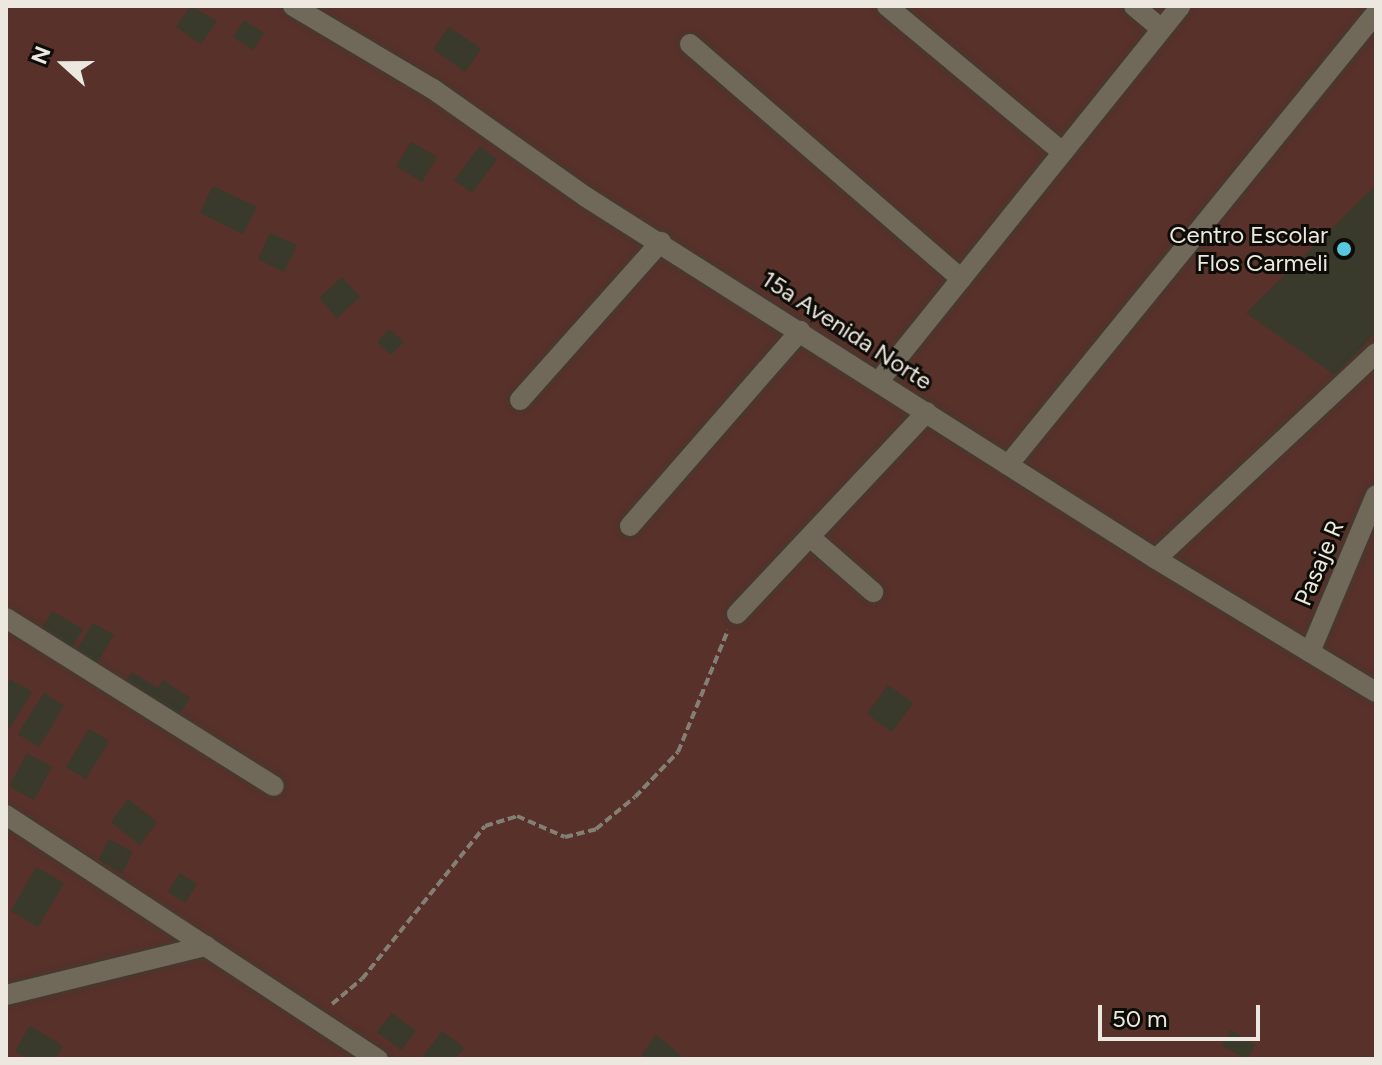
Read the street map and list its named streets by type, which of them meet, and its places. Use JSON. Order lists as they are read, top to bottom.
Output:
{
  "streets": {
    "street": ["15a Avenida Norte", "Pasaje R"]
  },
  "crossings": [
    ["15a Avenida Norte", "Pasaje R"]
  ],
  "places": ["Centro Escolar Flos Carmeli"],
  "scale_bar": "50 m",
  "north": "left"
}
